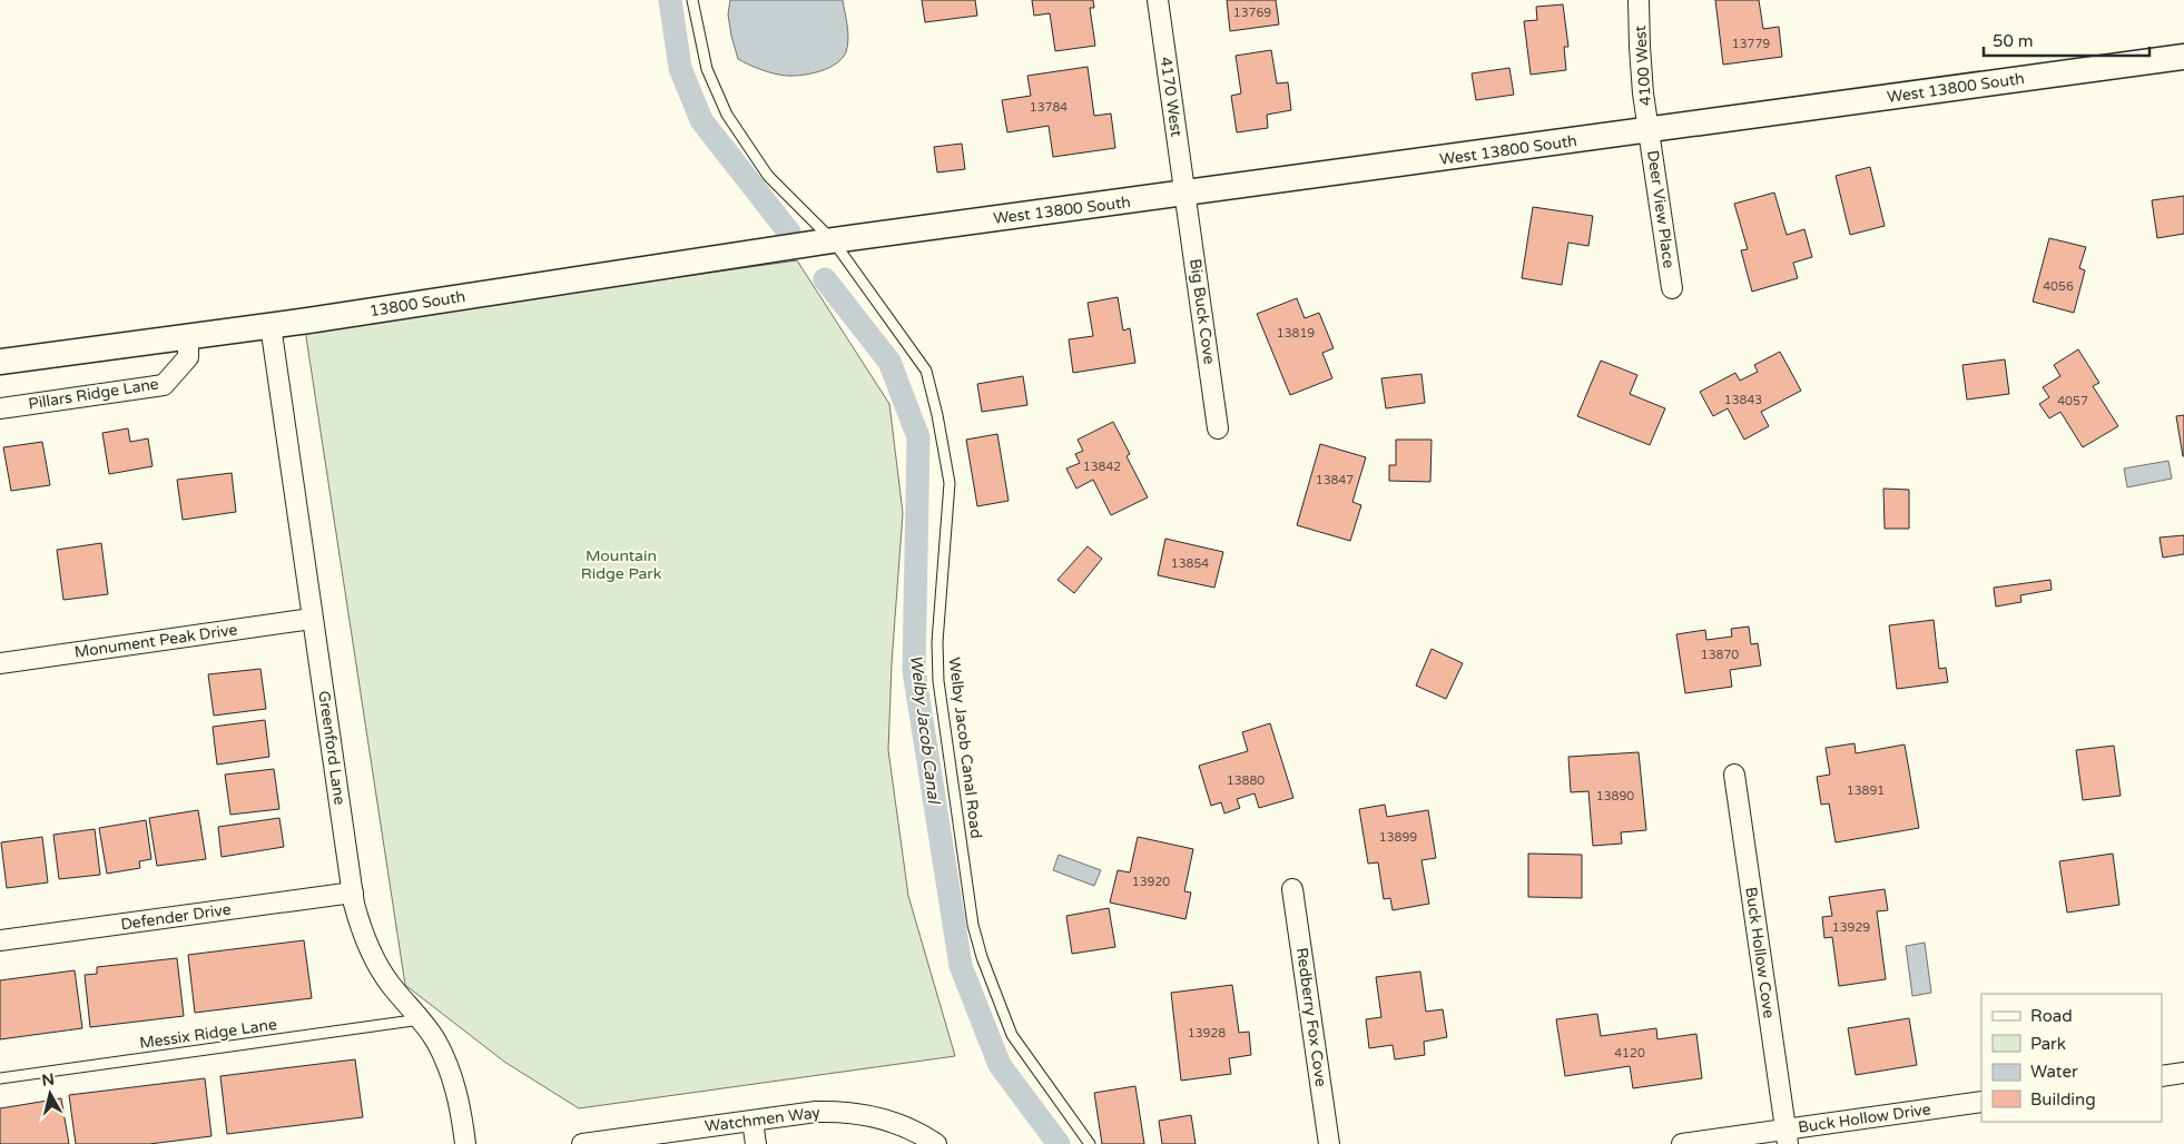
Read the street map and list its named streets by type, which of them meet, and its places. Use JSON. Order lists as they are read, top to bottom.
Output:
{
  "streets": {
    "street": [
      "4100 West",
      "West 13800 South",
      "4170 West",
      "Deer View Place",
      "13800 South",
      "Big Buck Cove",
      "Pillars Ridge Lane",
      "Monument Peak Drive",
      "Greenford Lane",
      "Defender Drive",
      "Buck Hollow Cove",
      "Redberry Fox Cove",
      "Buck Hollow Drive",
      "Watchmen Way"
    ],
    "lane": ["Welby Jacob Canal Road", "Messix Ridge Lane"]
  },
  "crossings": [
    ["4100 West", "West 13800 South"],
    ["4100 West", "Deer View Place"],
    ["West 13800 South", "4170 West"],
    ["West 13800 South", "Deer View Place"],
    ["West 13800 South", "13800 South"],
    ["West 13800 South", "Big Buck Cove"],
    ["West 13800 South", "Welby Jacob Canal Road"],
    ["4170 West", "Big Buck Cove"],
    ["13800 South", "Pillars Ridge Lane"],
    ["13800 South", "Greenford Lane"],
    ["13800 South", "Welby Jacob Canal Road"],
    ["Monument Peak Drive", "Greenford Lane"],
    ["Greenford Lane", "Defender Drive"],
    ["Greenford Lane", "Messix Ridge Lane"],
    ["Buck Hollow Cove", "Buck Hollow Drive"]
  ],
  "water": ["Welby Jacob Canal"],
  "parks": ["Mountain Ridge Park"],
  "house_numbers": [
    "13769",
    "13779",
    "13784",
    "4056",
    "13819",
    "13843",
    "4057",
    "13842",
    "13847",
    "13854",
    "13870",
    "13880",
    "13891",
    "13890",
    "13899",
    "13920",
    "13929",
    "13928",
    "4120"
  ],
  "legend": [
    "Road",
    "Park",
    "Water",
    "Building"
  ],
  "scale_bar": "50 m",
  "north": "top"
}
